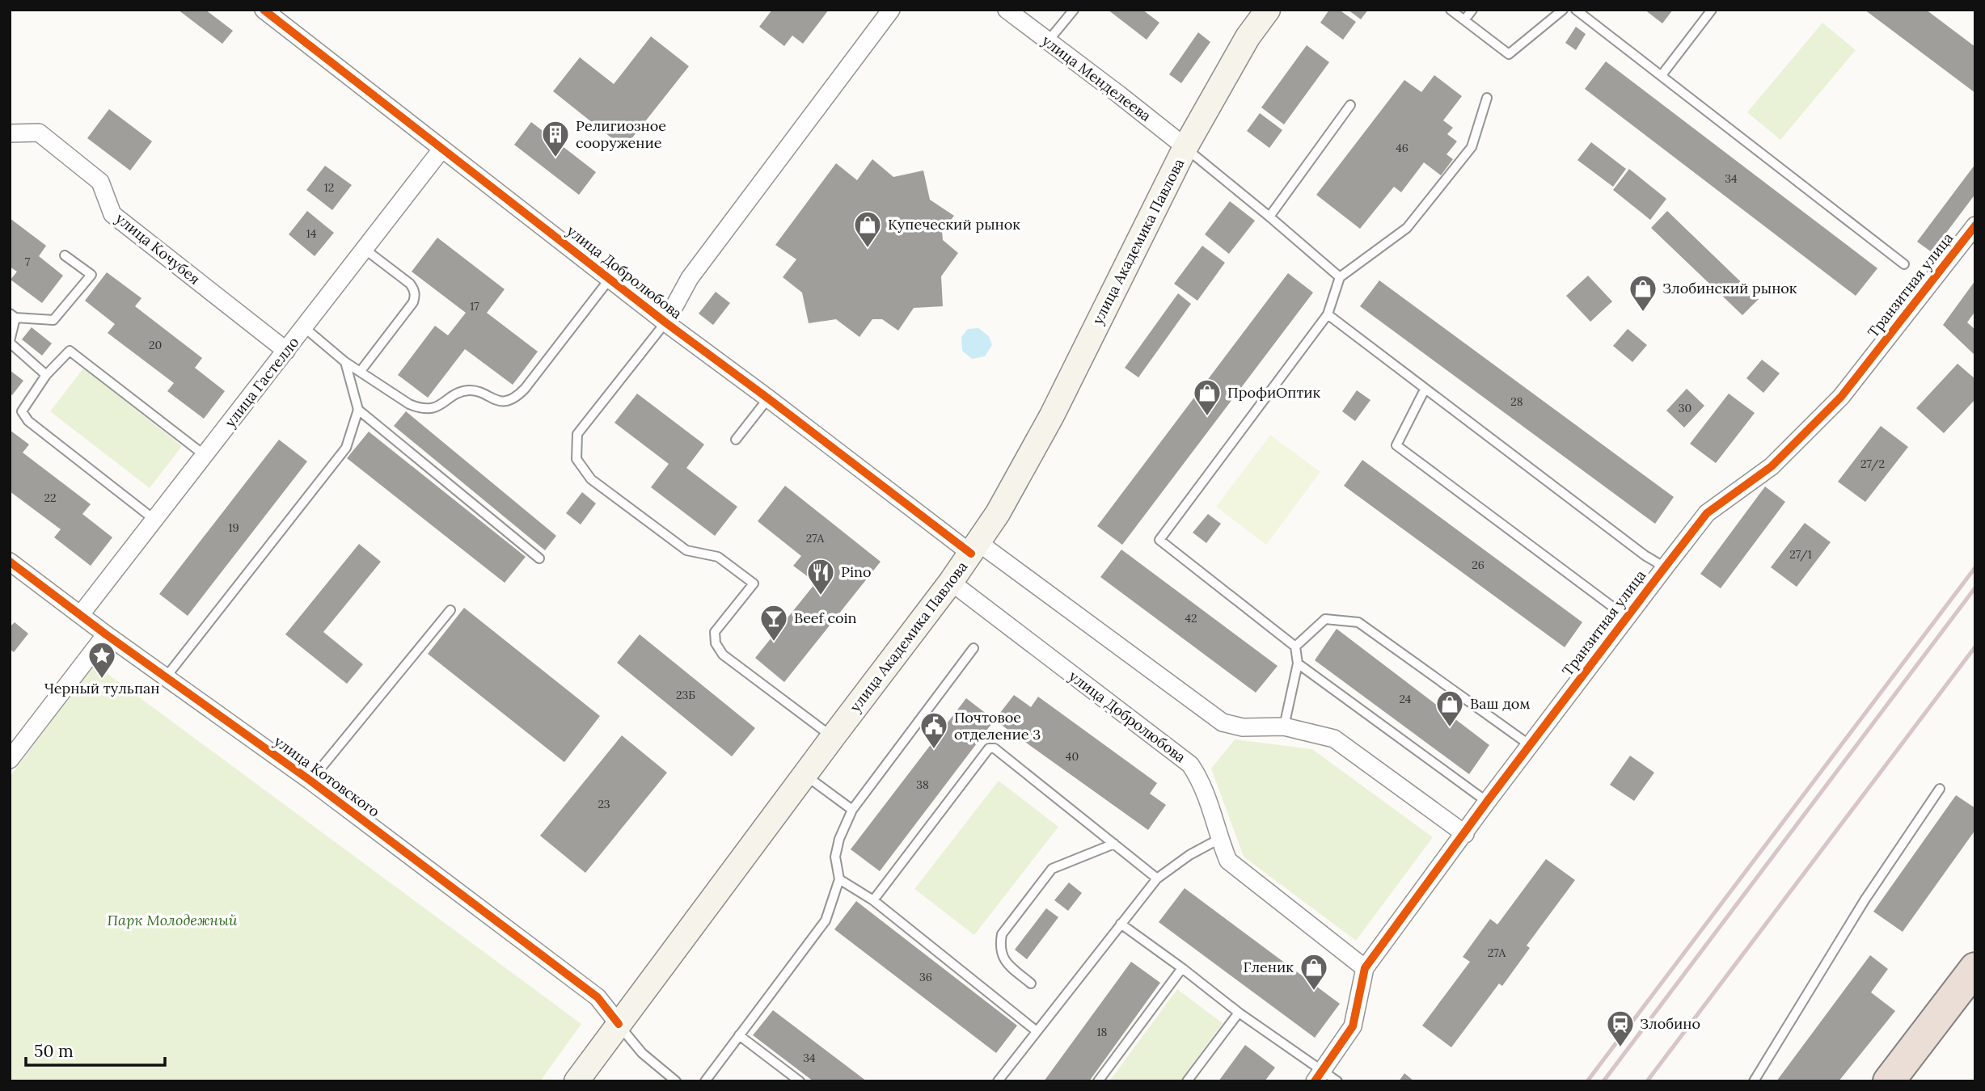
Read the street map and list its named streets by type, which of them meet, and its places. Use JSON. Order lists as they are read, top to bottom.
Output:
{
  "streets": {
    "main road": ["улица Академика Павлова"],
    "street": [
      "улица Менделеева",
      "улица Кочубея",
      "улица Добролюбова",
      "Транзитная улица",
      "улица Гастелло",
      "улица Котовского"
    ]
  },
  "crossings": [
    ["улица Менделеева", "улица Академика Павлова"],
    ["улица Академика Павлова", "улица Добролюбова"],
    ["улица Академика Павлова", "улица Котовского"],
    ["улица Кочубея", "улица Гастелло"],
    ["улица Добролюбова", "Транзитная улица"],
    ["улица Добролюбова", "улица Гастелло"],
    ["улица Гастелло", "улица Котовского"]
  ],
  "parks": ["Парк Молодежный"],
  "places": {
    "building": ["Религиозное сооружение"],
    "shop": [
      "Купеческий рынок",
      "Злобинский рынок",
      "ПрофиОптик",
      "Ваш дом",
      "Гленик"
    ],
    "restaurant": ["Pino"],
    "bar": ["Beef coin"],
    "place": ["Черный тульпан"],
    "public building": ["Почтовое отделение 3"],
    "station": ["Злобино"]
  },
  "house_numbers": [
    "46",
    "34",
    "12",
    "14",
    "7",
    "17",
    "20",
    "28",
    "30",
    "27/2",
    "22",
    "19",
    "27А",
    "27/1",
    "26",
    "42",
    "23Б",
    "24",
    "40",
    "38",
    "23",
    "27А",
    "36",
    "18",
    "34"
  ],
  "scale_bar": "50 m"
}
